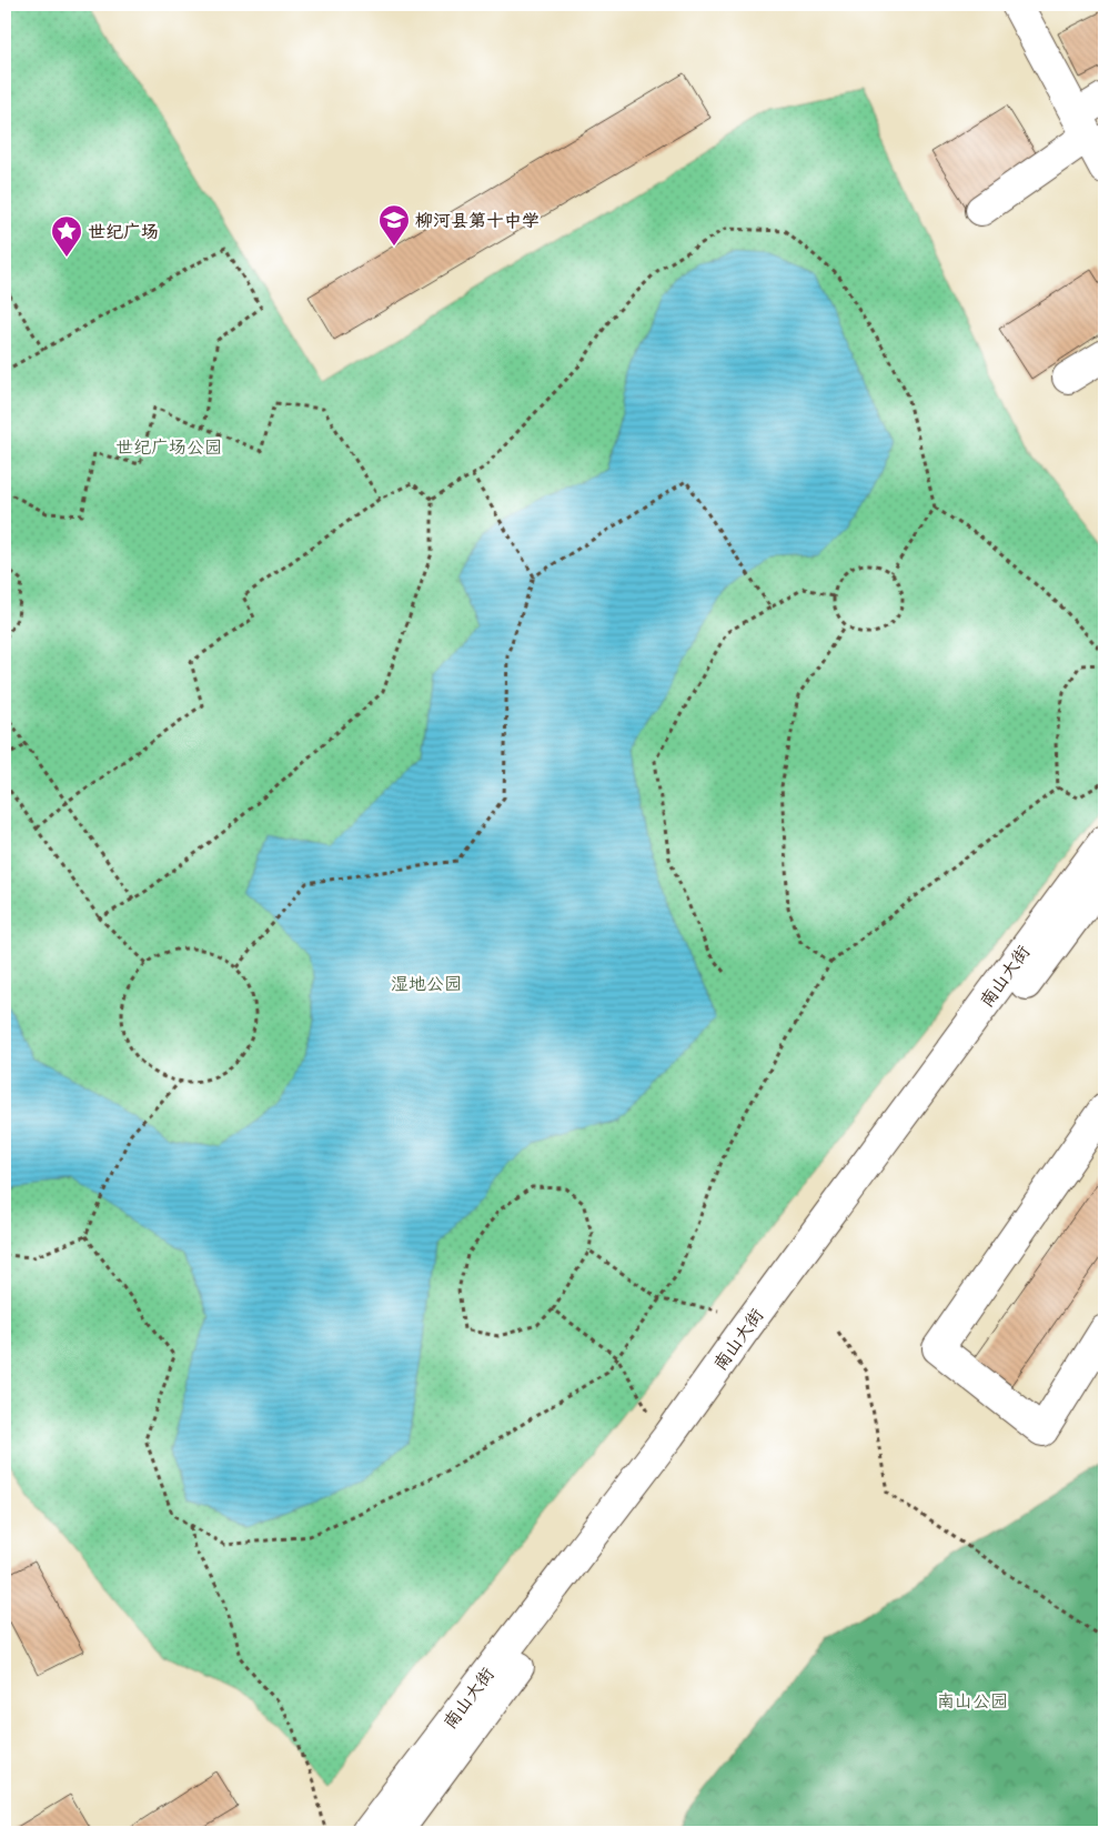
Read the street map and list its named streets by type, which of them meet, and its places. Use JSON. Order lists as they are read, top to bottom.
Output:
{
  "streets": {
    "street": ["南山大街"]
  },
  "parks": ["世纪广场公园", "湿地公园", "南山公园"],
  "places": {
    "school or university": ["柳河县第十中学"],
    "place": ["世纪广场"]
  }
}
